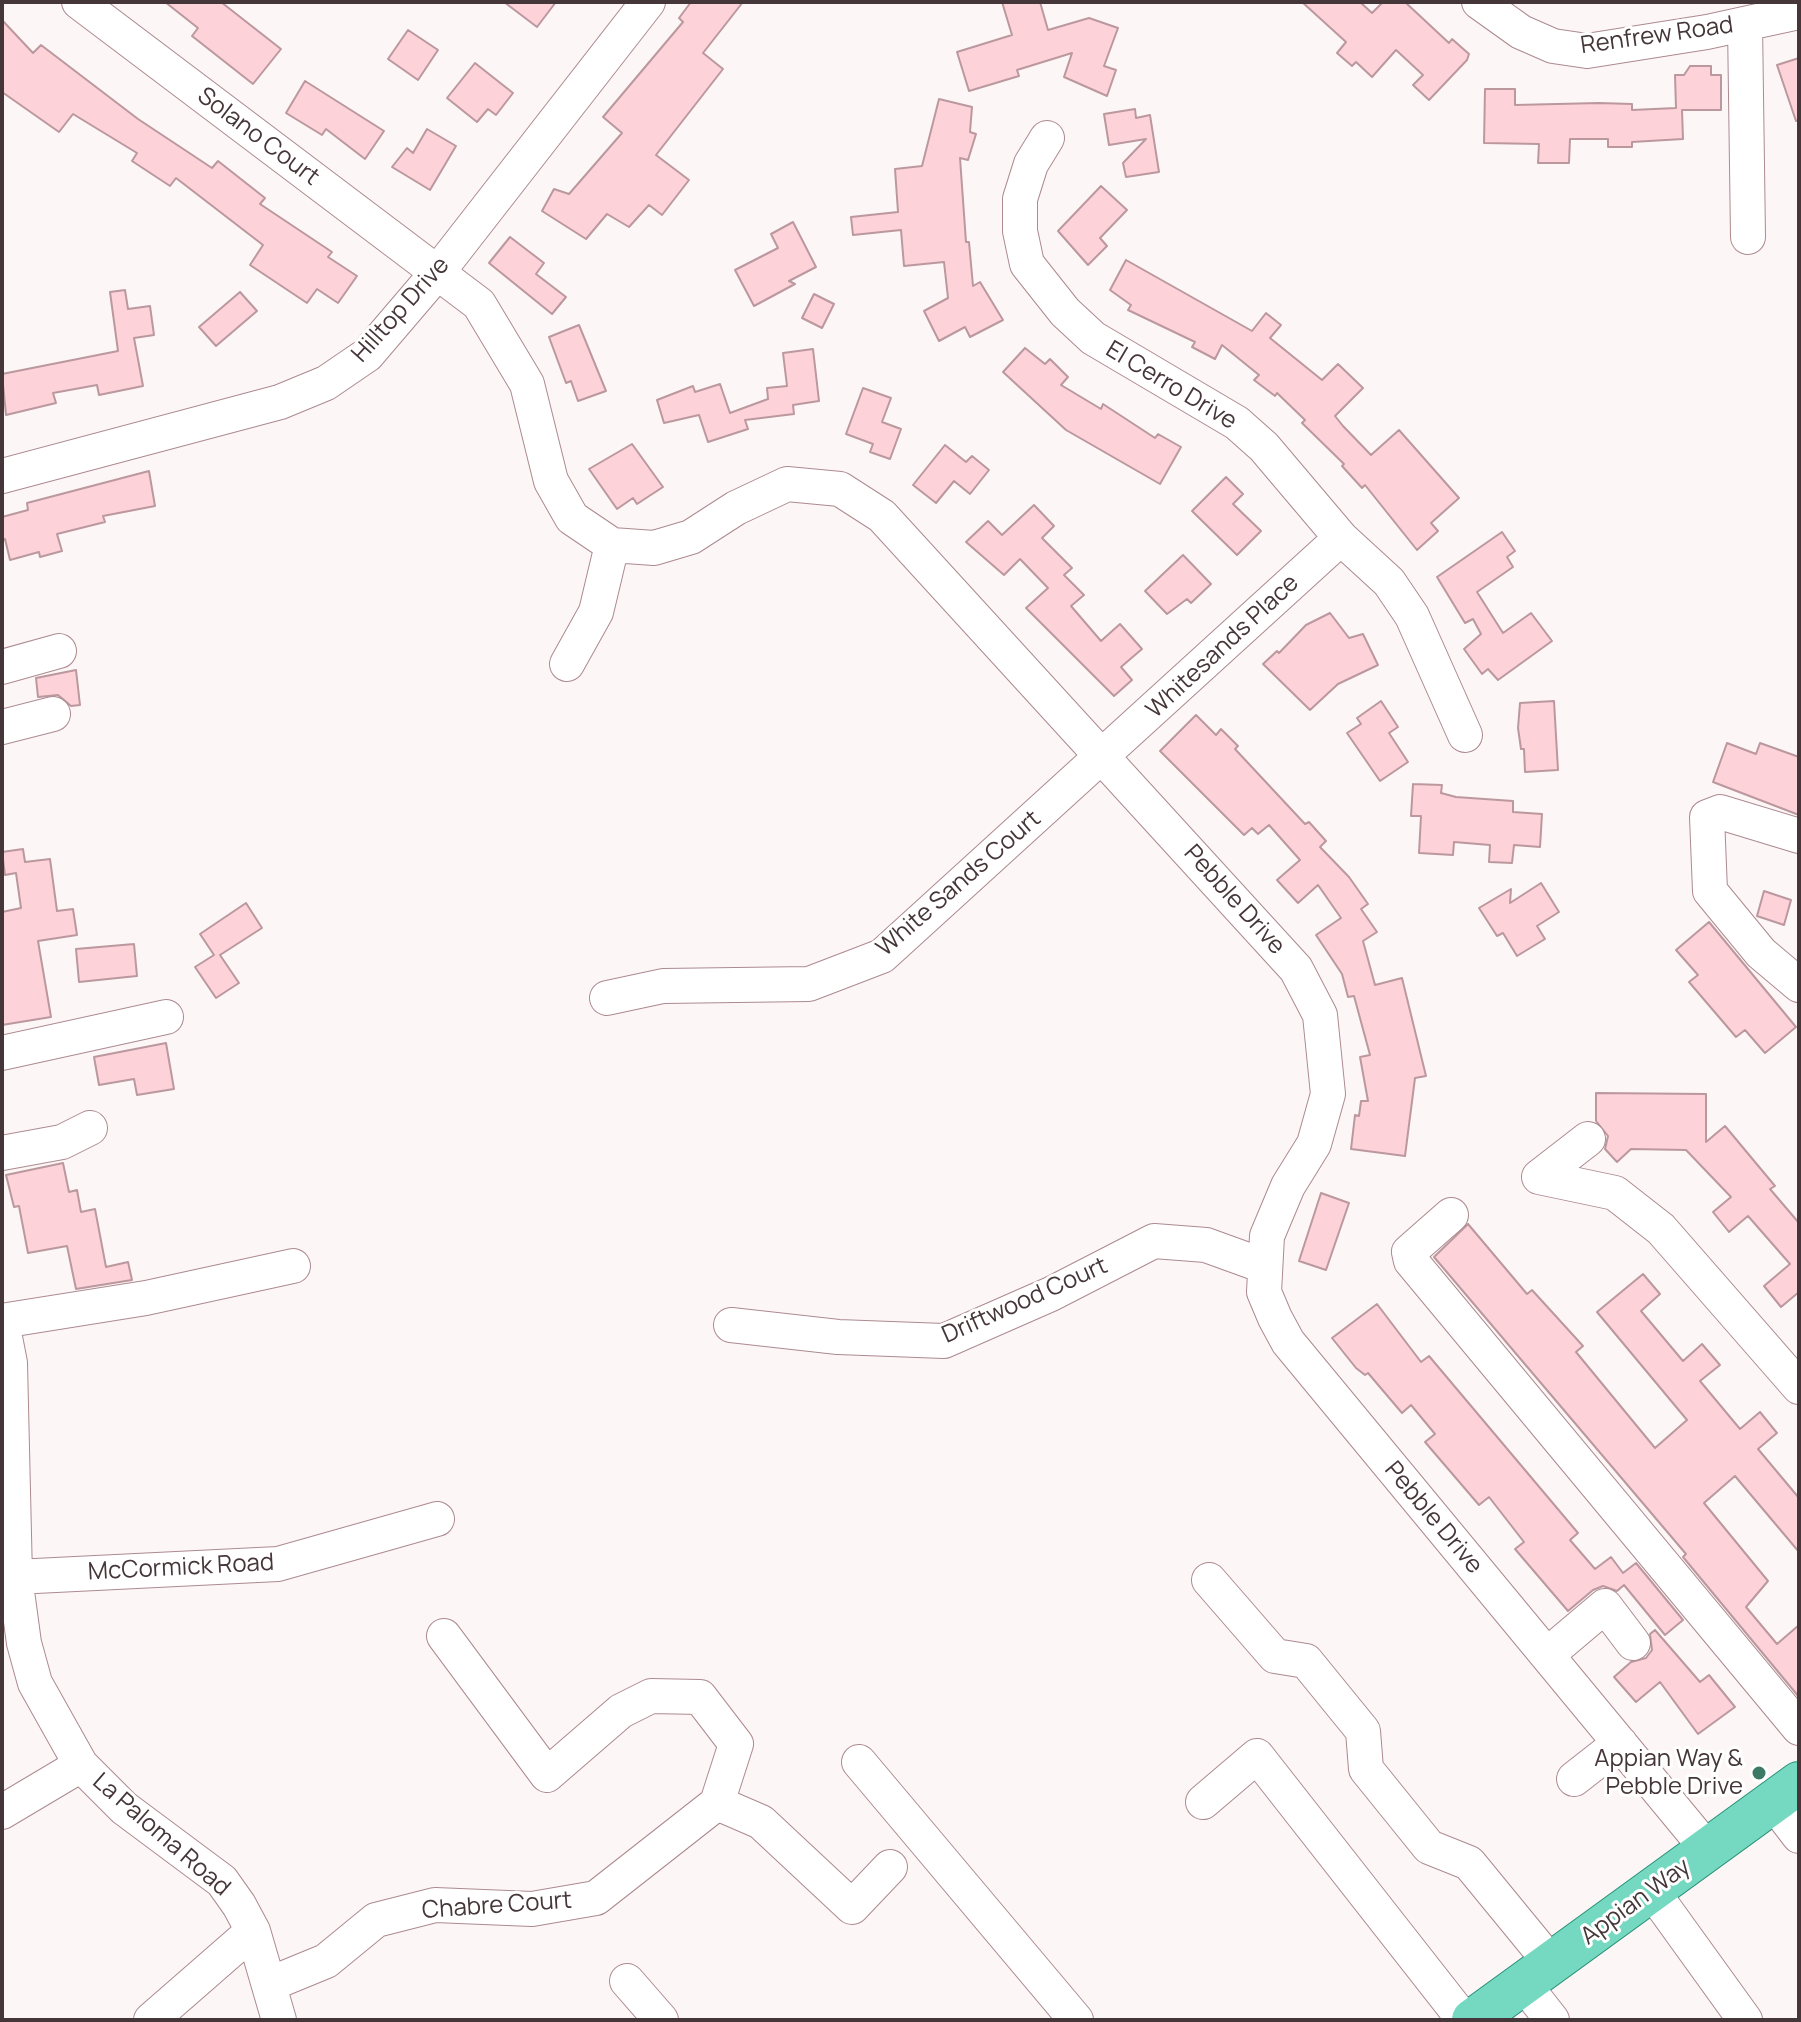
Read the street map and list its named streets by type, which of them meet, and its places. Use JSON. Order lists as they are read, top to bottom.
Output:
{
  "streets": {
    "main road": ["Appian Way"],
    "street": [
      "Renfrew Road",
      "Solano Court",
      "Hilltop Drive",
      "El Cerro Drive",
      "Whitesands Place",
      "White Sands Court",
      "Pebble Drive",
      "Driftwood Court",
      "McCormick Road",
      "La Paloma Road",
      "Chabre Court"
    ]
  },
  "crossings": [
    ["Solano Court", "Hilltop Drive"],
    ["Solano Court", "Pebble Drive"],
    ["Hilltop Drive", "Pebble Drive"],
    ["El Cerro Drive", "Whitesands Place"],
    ["Whitesands Place", "White Sands Court"],
    ["Whitesands Place", "Pebble Drive"],
    ["White Sands Court", "Pebble Drive"],
    ["Pebble Drive", "Driftwood Court"],
    ["Pebble Drive", "Appian Way"],
    ["McCormick Road", "La Paloma Road"],
    ["La Paloma Road", "Chabre Court"]
  ],
  "places": ["Appian Way & Pebble Drive"]
}
